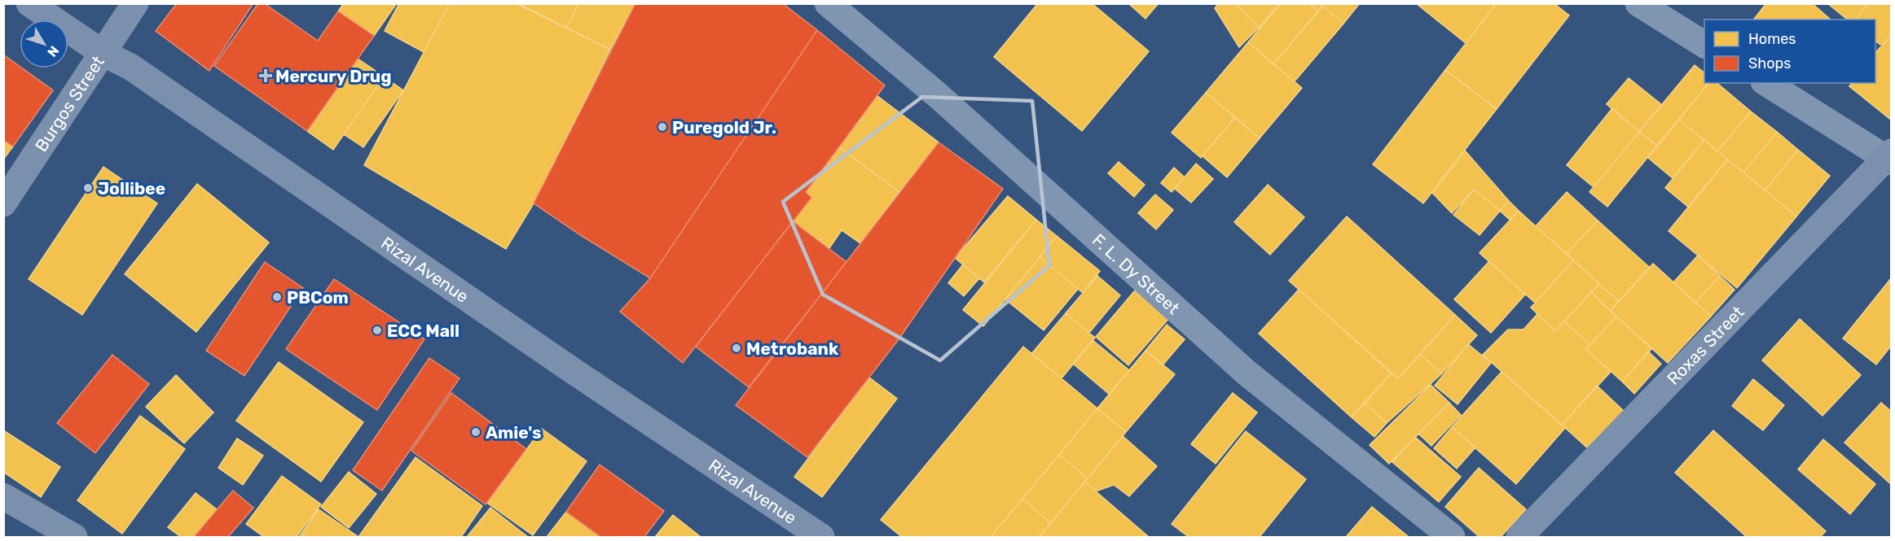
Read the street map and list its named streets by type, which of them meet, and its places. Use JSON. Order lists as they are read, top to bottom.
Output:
{
  "streets": {
    "main road": ["Burgos Street", "Rizal Avenue", "Roxas Street"],
    "street": ["F. L. Dy Street"]
  },
  "crossings": [
    ["Burgos Street", "Rizal Avenue"]
  ],
  "places": {
    "health": ["Mercury Drug"],
    "other": [
      "Puregold Jr.",
      "Jollibee",
      "PBCom",
      "ECC Mall",
      "Metrobank",
      "Amie's"
    ]
  },
  "legend": ["Homes", "Shops"],
  "north": "bottom right"
}
